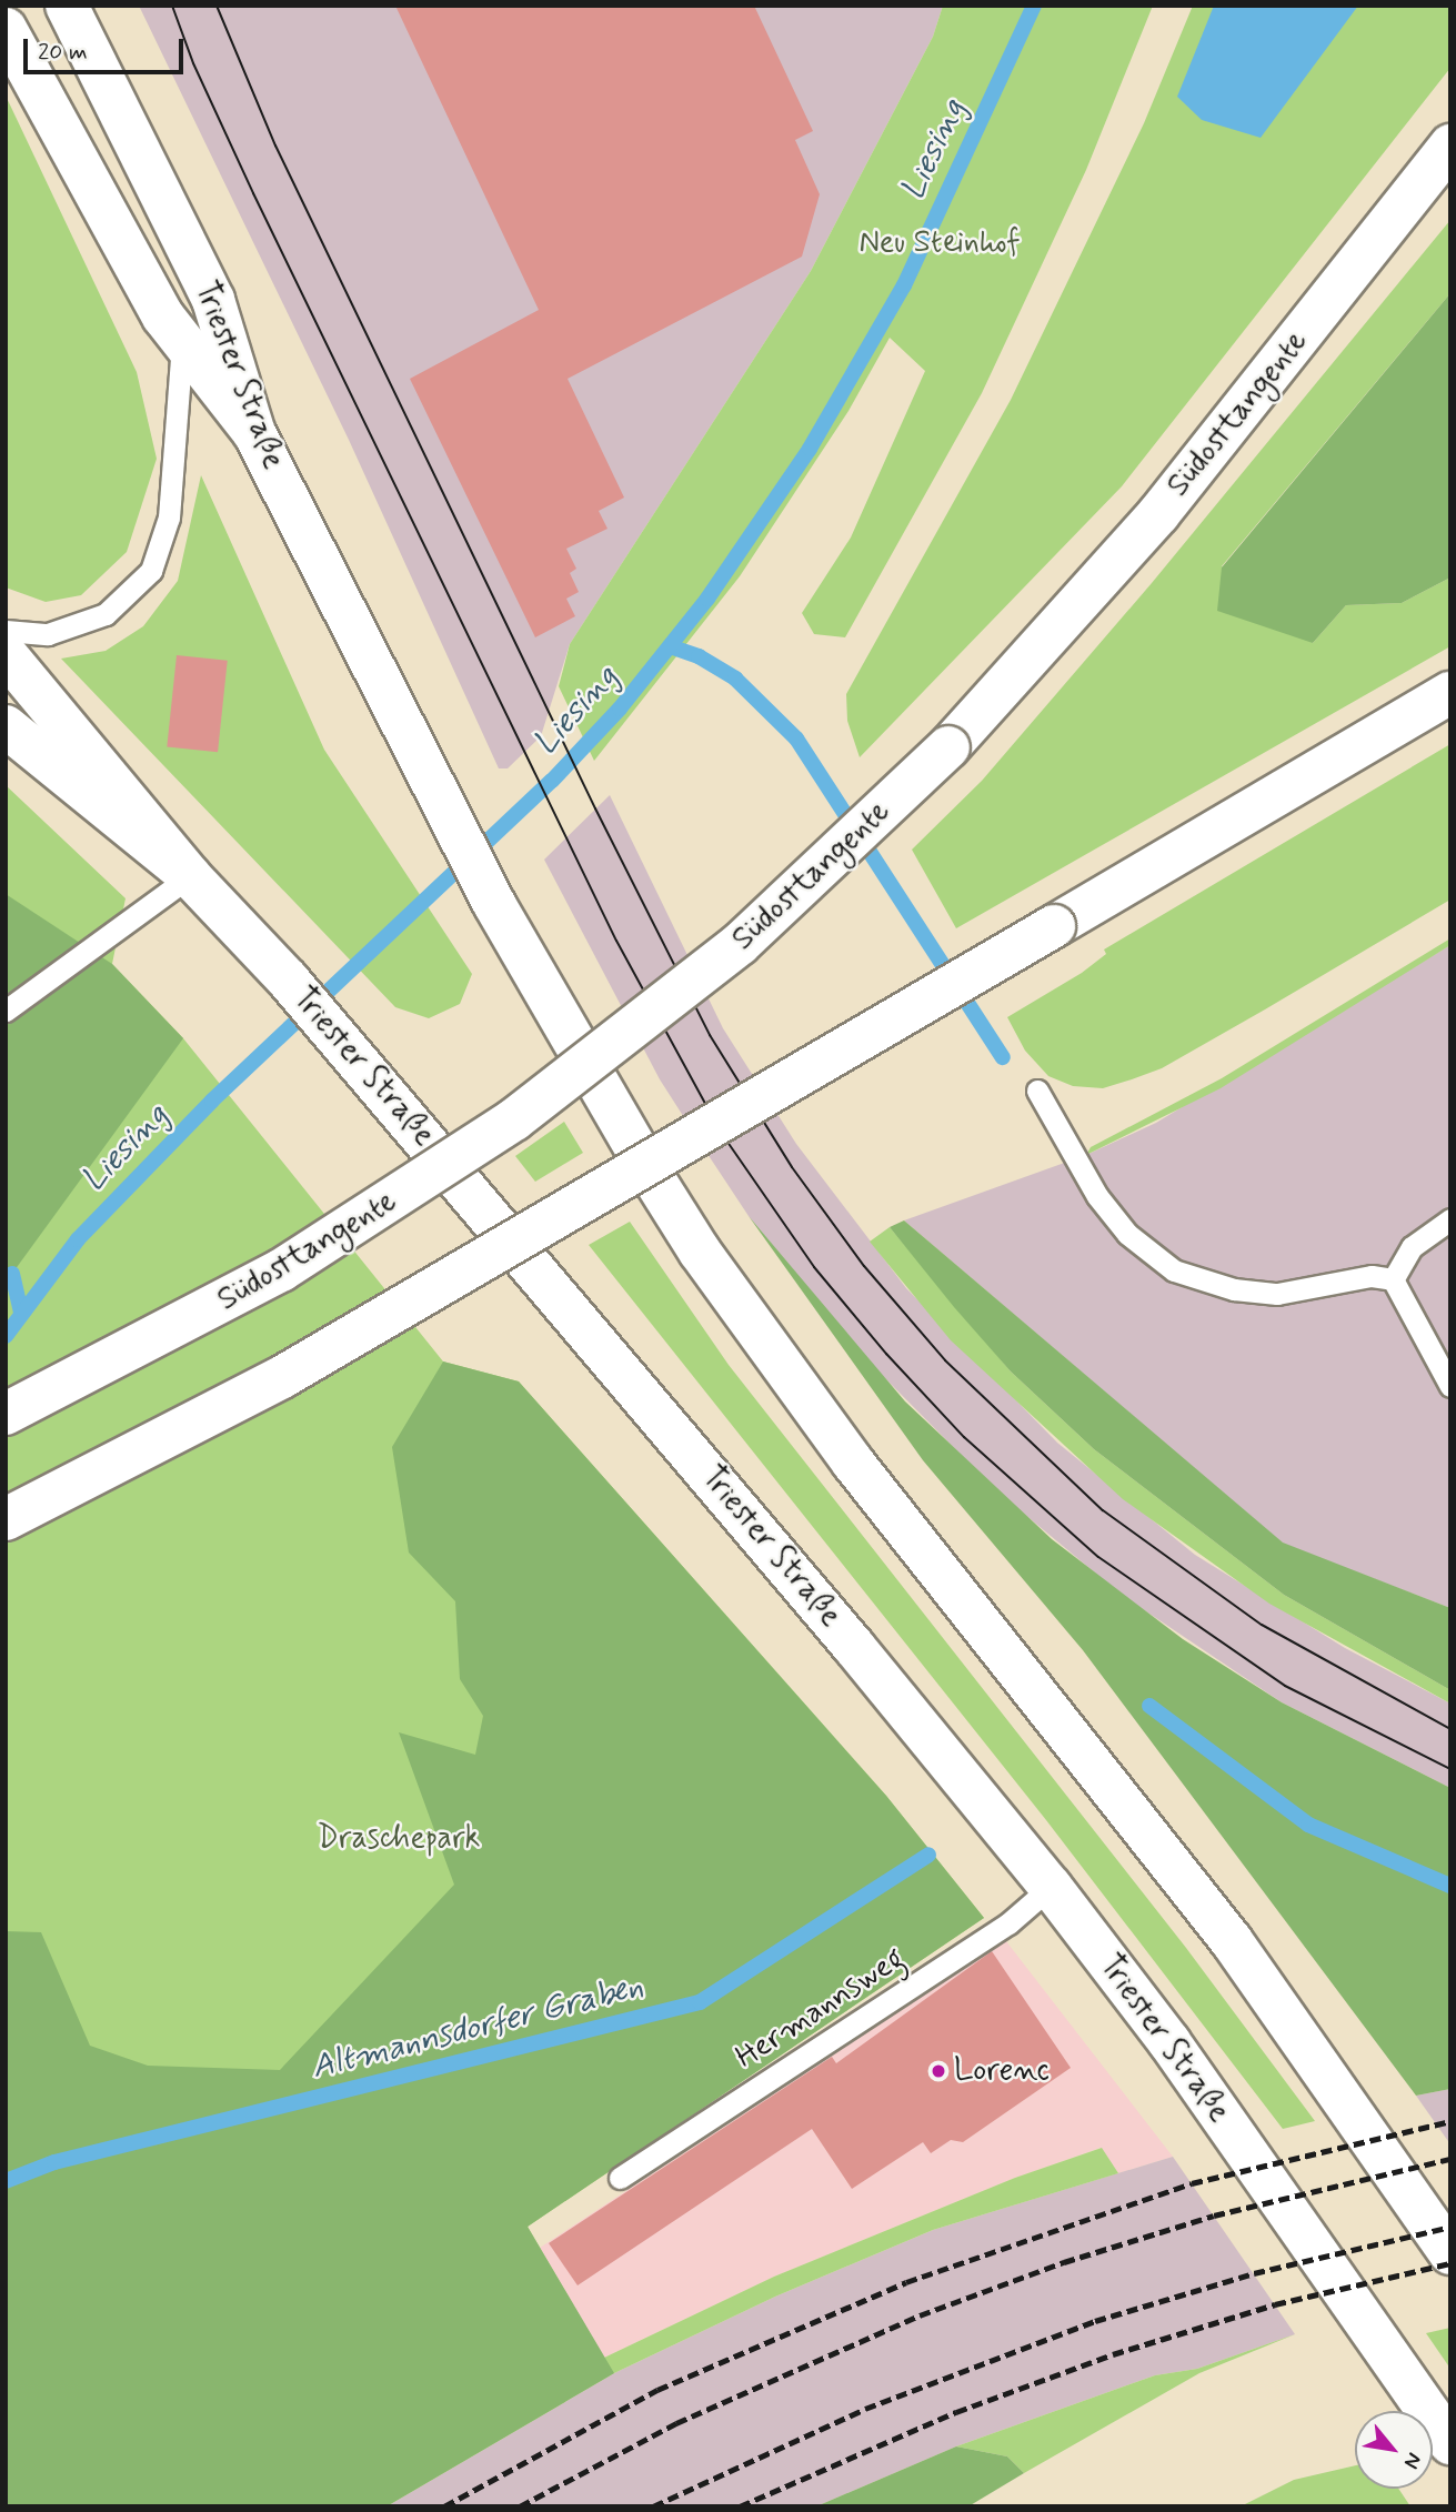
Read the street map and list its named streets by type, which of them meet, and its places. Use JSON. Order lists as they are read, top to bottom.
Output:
{
  "streets": {
    "main road": ["Triester Straße", "Südosttangente"],
    "lane": ["Hermannsweg"]
  },
  "crossings": [
    ["Triester Straße", "Hermannsweg"]
  ],
  "water": ["Liesing", "Altmannsdorfer Graben"],
  "parks": ["Neu Steinhof", "Draschepark"],
  "places": ["Lorenc"],
  "scale_bar": "20 m",
  "north": "bottom right"
}
